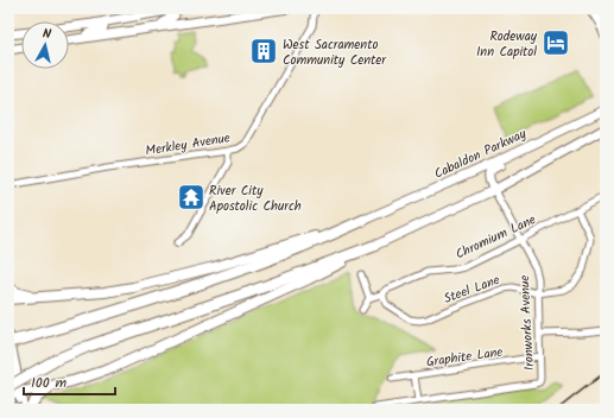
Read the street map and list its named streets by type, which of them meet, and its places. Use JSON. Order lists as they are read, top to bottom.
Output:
{
  "streets": {
    "main road": ["Cabaldon Parkway"],
    "street": [
      "Merkley Avenue",
      "Chromium Lane",
      "Steel Lane",
      "Ironworks Avenue",
      "Graphite Lane"
    ]
  },
  "crossings": [
    ["Chromium Lane", "Steel Lane"],
    ["Chromium Lane", "Ironworks Avenue"],
    ["Steel Lane", "Ironworks Avenue"],
    ["Ironworks Avenue", "Graphite Lane"]
  ],
  "places": {
    "hotel": ["Rodeway Inn Capitol"],
    "building": ["West Sacramento Community Center"],
    "temple": ["River City Apostolic Church"]
  },
  "scale_bar": "100 m",
  "north": "top"
}
